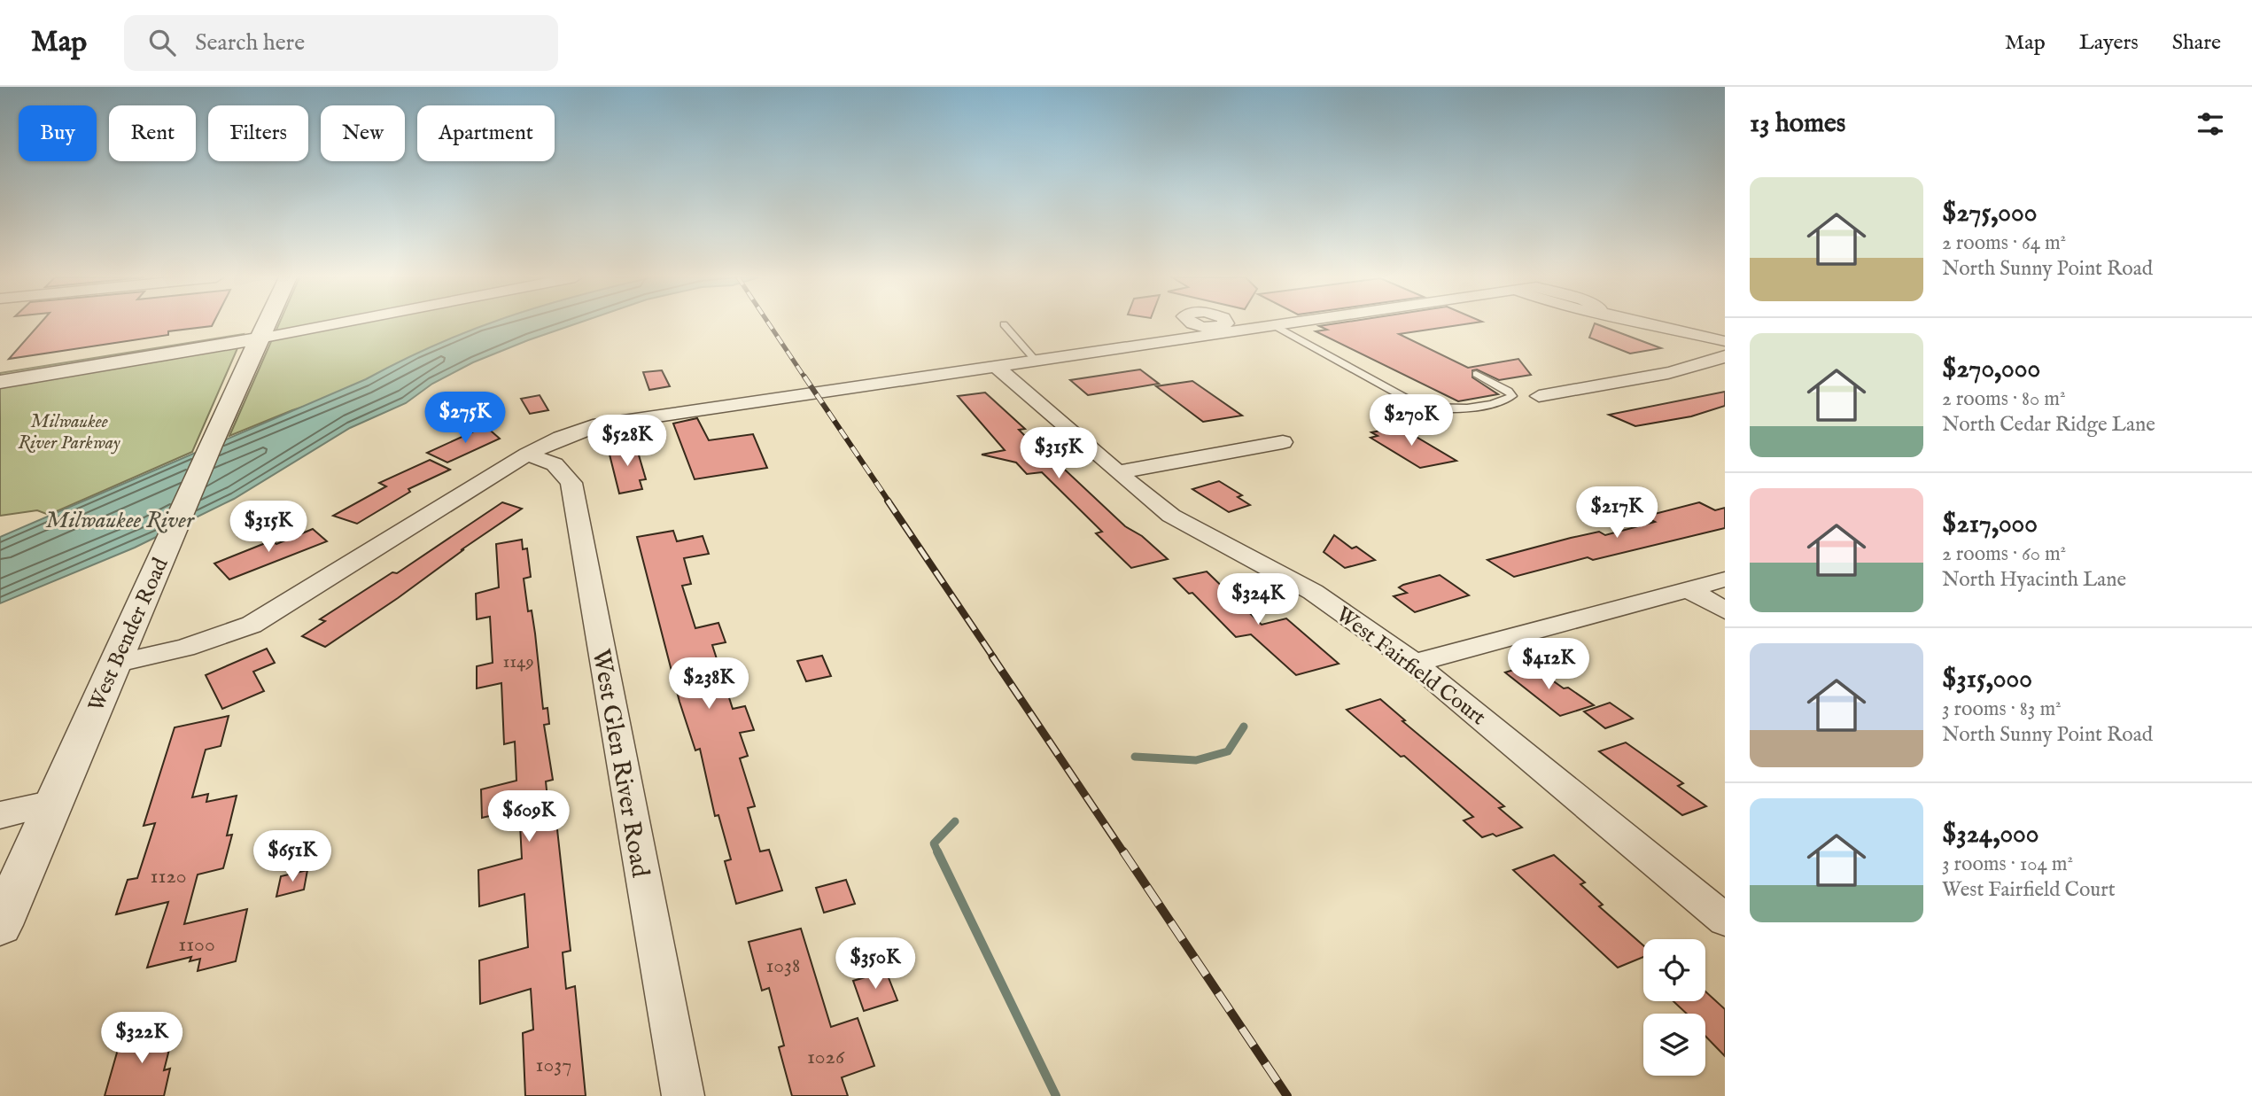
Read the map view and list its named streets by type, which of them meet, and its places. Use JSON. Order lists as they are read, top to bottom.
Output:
{
  "streets": {
    "street": ["West Bender Road", "West Fairfield Court", "West Glen River Road"]
  },
  "water": ["Milwaukee River"],
  "parks": ["Milwaukee River Parkway"],
  "house_numbers": [
    "1149",
    "1120",
    "1100",
    "1038",
    "1026",
    "1037"
  ],
  "page": {
    "header": "Map",
    "search": "Search here",
    "nav": ["Map", "Layers", "Share"],
    "heading": "13 homes",
    "chip": [
      "Buy",
      "Rent",
      "Filters",
      "New",
      "Apartment"
    ],
    "list": [
      {
        "name": "$275,000",
        "note": "2 rooms · 64 m² · North Sunny Point Road"
      },
      {
        "name": "$270,000",
        "note": "2 rooms · 80 m² · North Cedar Ridge Lane"
      },
      {
        "name": "$217,000",
        "note": "2 rooms · 60 m² · North Hyacinth Lane"
      },
      {
        "name": "$315,000",
        "note": "3 rooms · 83 m² · North Sunny Point Road"
      },
      {
        "name": "$324,000",
        "note": "3 rooms · 104 m² · West Fairfield Court"
      }
    ],
    "price": [
      "$275K",
      "$270K",
      "$528K",
      "$315K",
      "$217K",
      "$315K",
      "$324K",
      "$412K",
      "$238K",
      "$609K",
      "$651K",
      "$350K",
      "$322K"
    ]
  }
}
